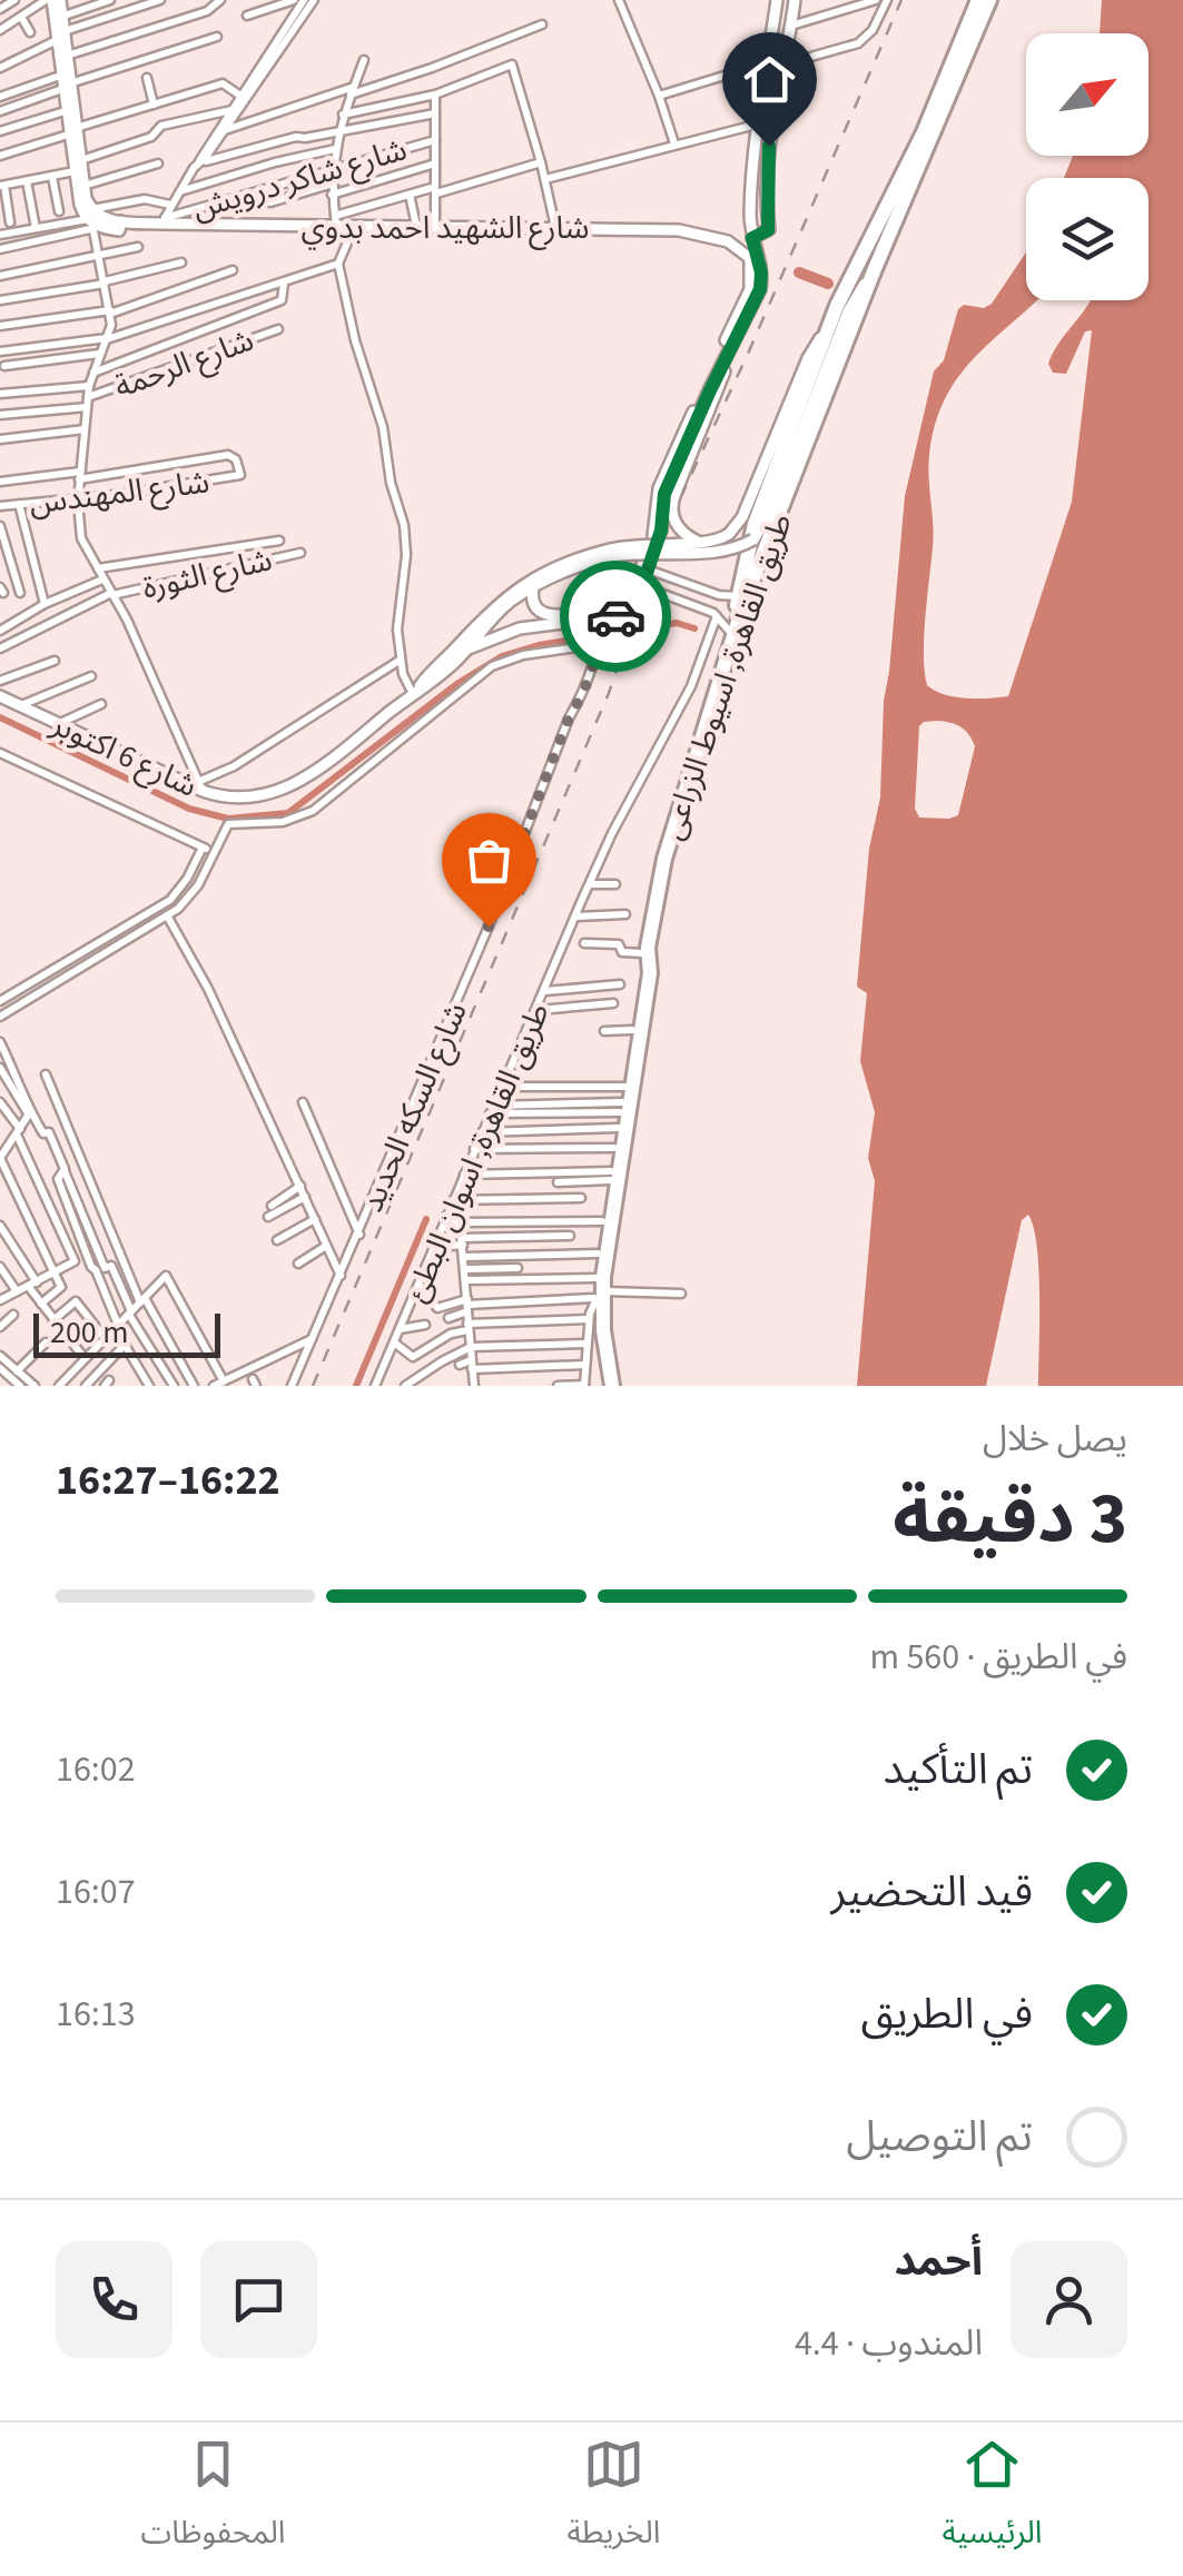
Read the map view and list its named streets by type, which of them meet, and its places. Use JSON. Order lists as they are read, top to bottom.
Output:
{
  "streets": {
    "highway": ["طريق القاهرة, اسيوط الزراعى"],
    "street": [
      "شارع شاكر درويش",
      "شارع الشهيد احمد بدوي",
      "شارع الرحمة",
      "شارع المهندس",
      "شارع الثورة",
      "شارع 6 اكتوبر",
      "شارع السكه الحديد",
      "طريق القاهرة, اسوان البطئ"
    ]
  },
  "crossings": [
    ["شارع شاكر درويش", "شارع الشهيد احمد بدوي"]
  ],
  "scale_bar": "200 m",
  "north": "top right",
  "page": {
    "scale": "200 m",
    "heading": ["3 دقيقة", "يصل خلال", "16:22–16:27"],
    "panel": ["أحمد", "المندوب · 4.4"],
    "bar": "في الطريق · 560 m",
    "list": [
      ["تم التأكيد", "16:02"],
      ["قيد التحضير", "16:07"],
      ["في الطريق", "16:13"],
      "تم التوصيل"
    ],
    "tabs": ["الرئيسية", "الخريطة", "المحفوظات"]
  }
}
